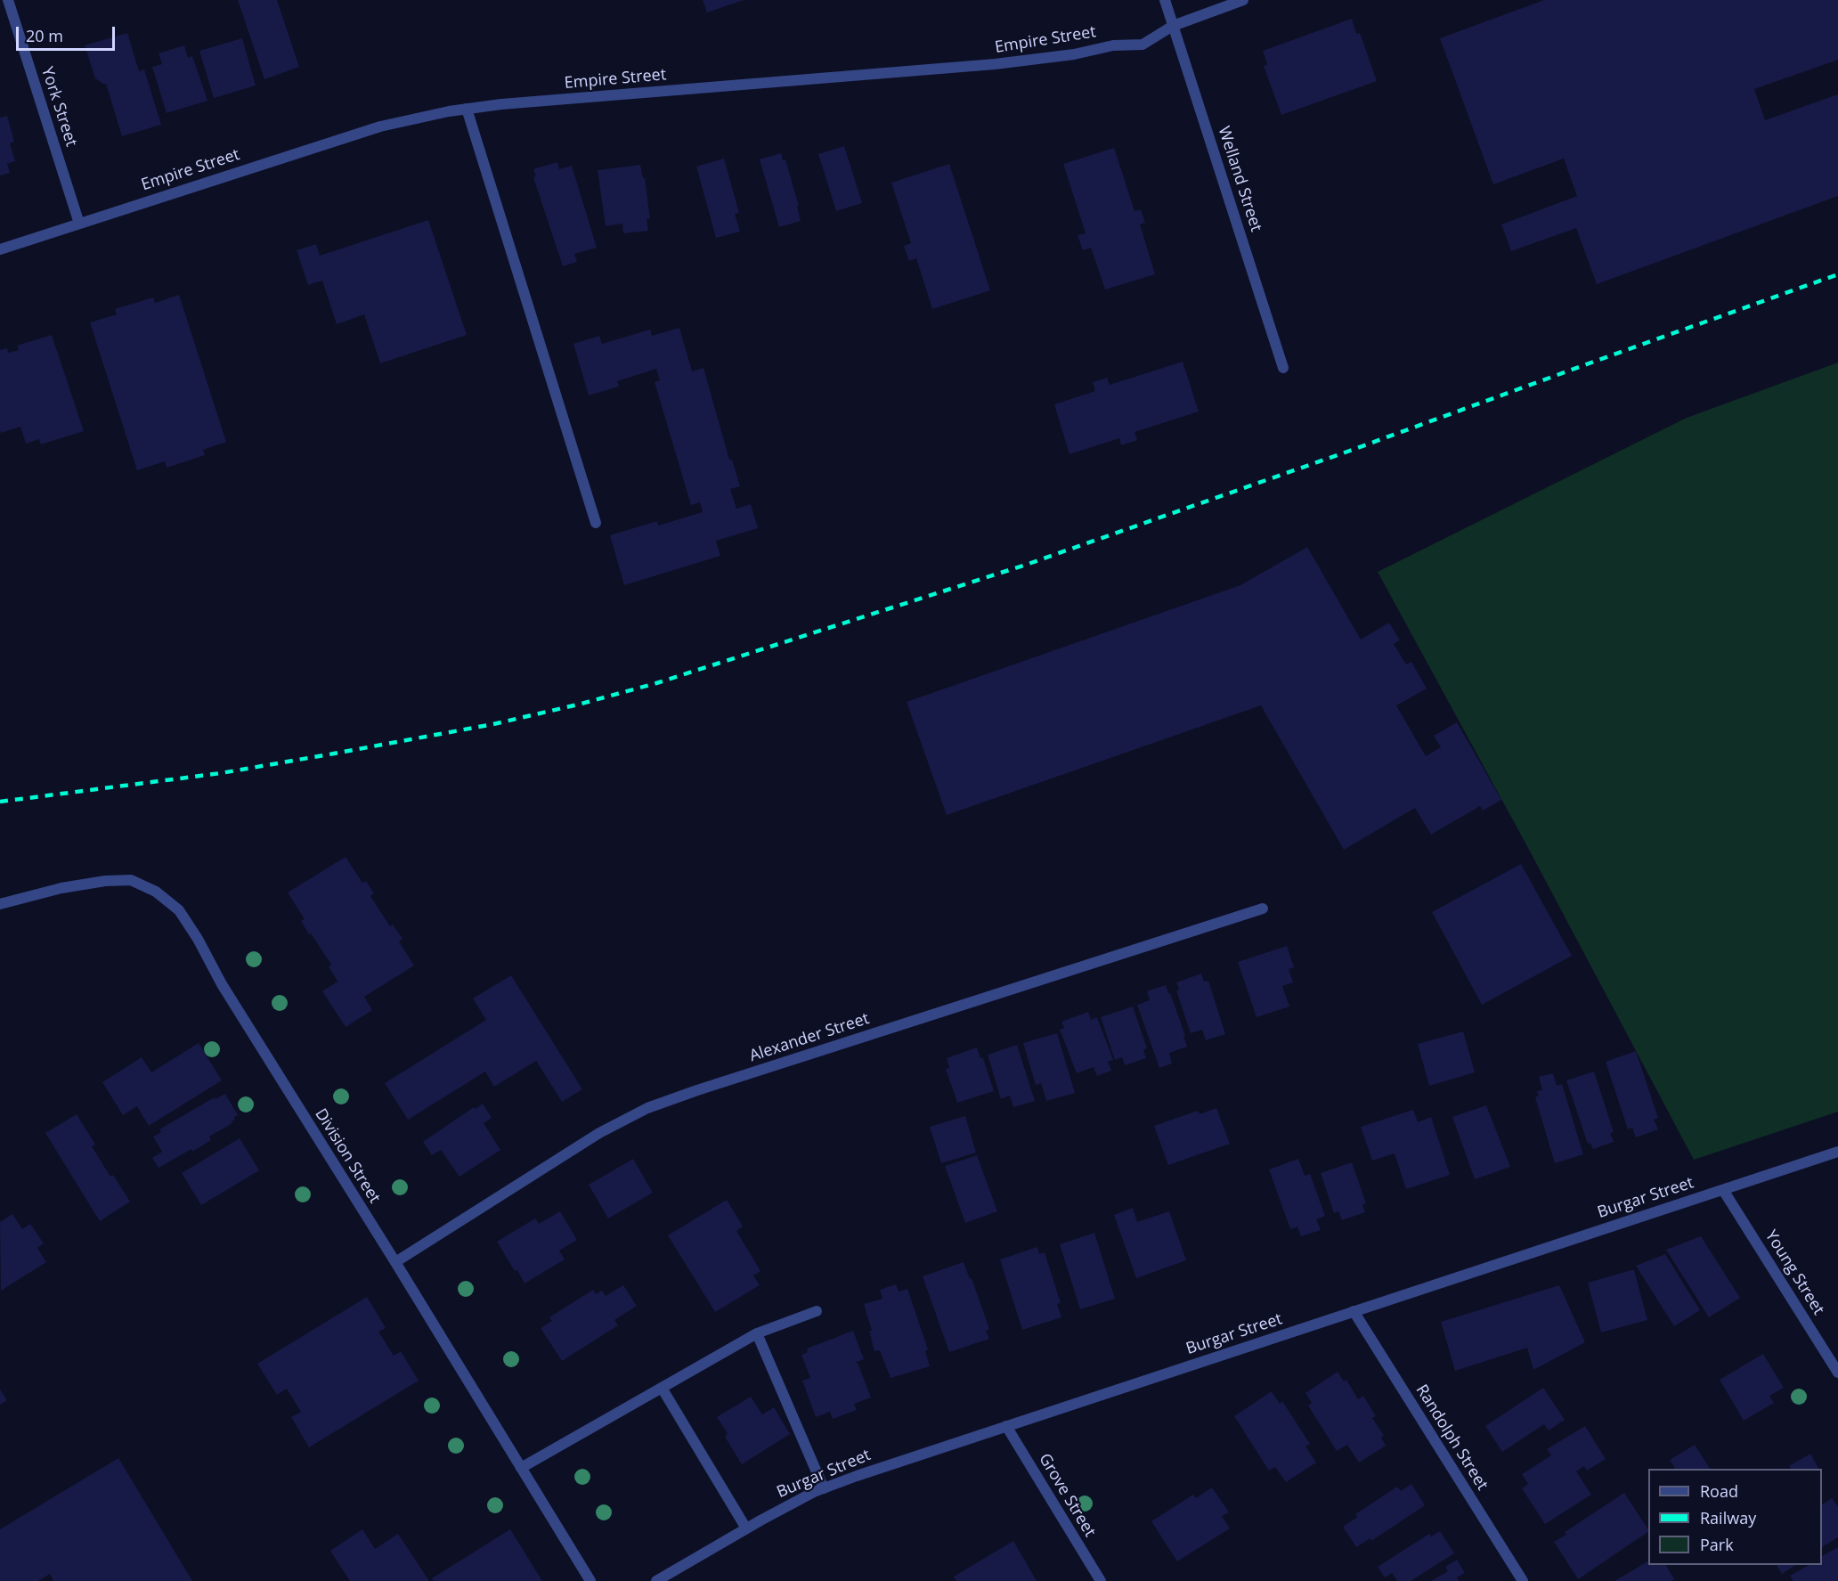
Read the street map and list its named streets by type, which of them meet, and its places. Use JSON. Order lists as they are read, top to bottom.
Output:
{
  "streets": {
    "street": [
      "Empire Street",
      "York Street",
      "Welland Street",
      "Alexander Street",
      "Division Street",
      "Burgar Street",
      "Young Street",
      "Randolph Street",
      "Grove Street"
    ]
  },
  "crossings": [
    ["Empire Street", "York Street"],
    ["Empire Street", "Welland Street"],
    ["Alexander Street", "Division Street"],
    ["Burgar Street", "Young Street"],
    ["Burgar Street", "Randolph Street"],
    ["Burgar Street", "Grove Street"]
  ],
  "legend": ["Road", "Railway", "Park"],
  "scale_bar": "20 m"
}
